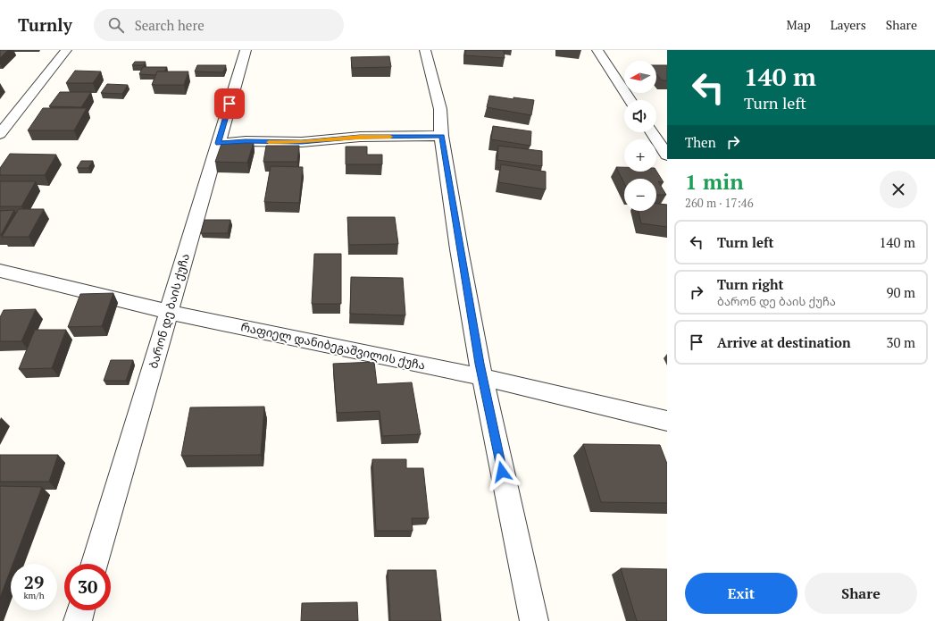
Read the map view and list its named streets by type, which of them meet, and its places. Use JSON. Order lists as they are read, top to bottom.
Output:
{
  "streets": {
    "street": ["ბარონ დე ბაის ქუჩა", "რაფიელ დანიბეგაშვილის ქუჩა"]
  },
  "crossings": [
    ["ბარონ დე ბაის ქუჩა", "რაფიელ დანიბეგაშვილის ქუჩა"]
  ],
  "north": "left",
  "page": {
    "header": "Turnly",
    "search": "Search here",
    "nav": ["Map", "Layers", "Share"],
    "turn": ["140 m", "Turn left"],
    "map_buttons": ["+", "−"],
    "then": "Then",
    "heading": ["1 min", "260 m · 17:46"],
    "list": [
      {
        "name": "Turn left",
        "value": "140 m"
      },
      {
        "name": "Turn right",
        "note": "ბარონ დე ბაის ქუჩა",
        "value": "90 m"
      },
      {
        "name": "Arrive at destination",
        "value": "30 m"
      }
    ],
    "speed": "29 km/h",
    "limit": "30",
    "buttons": ["Exit", "Share"]
  }
}
